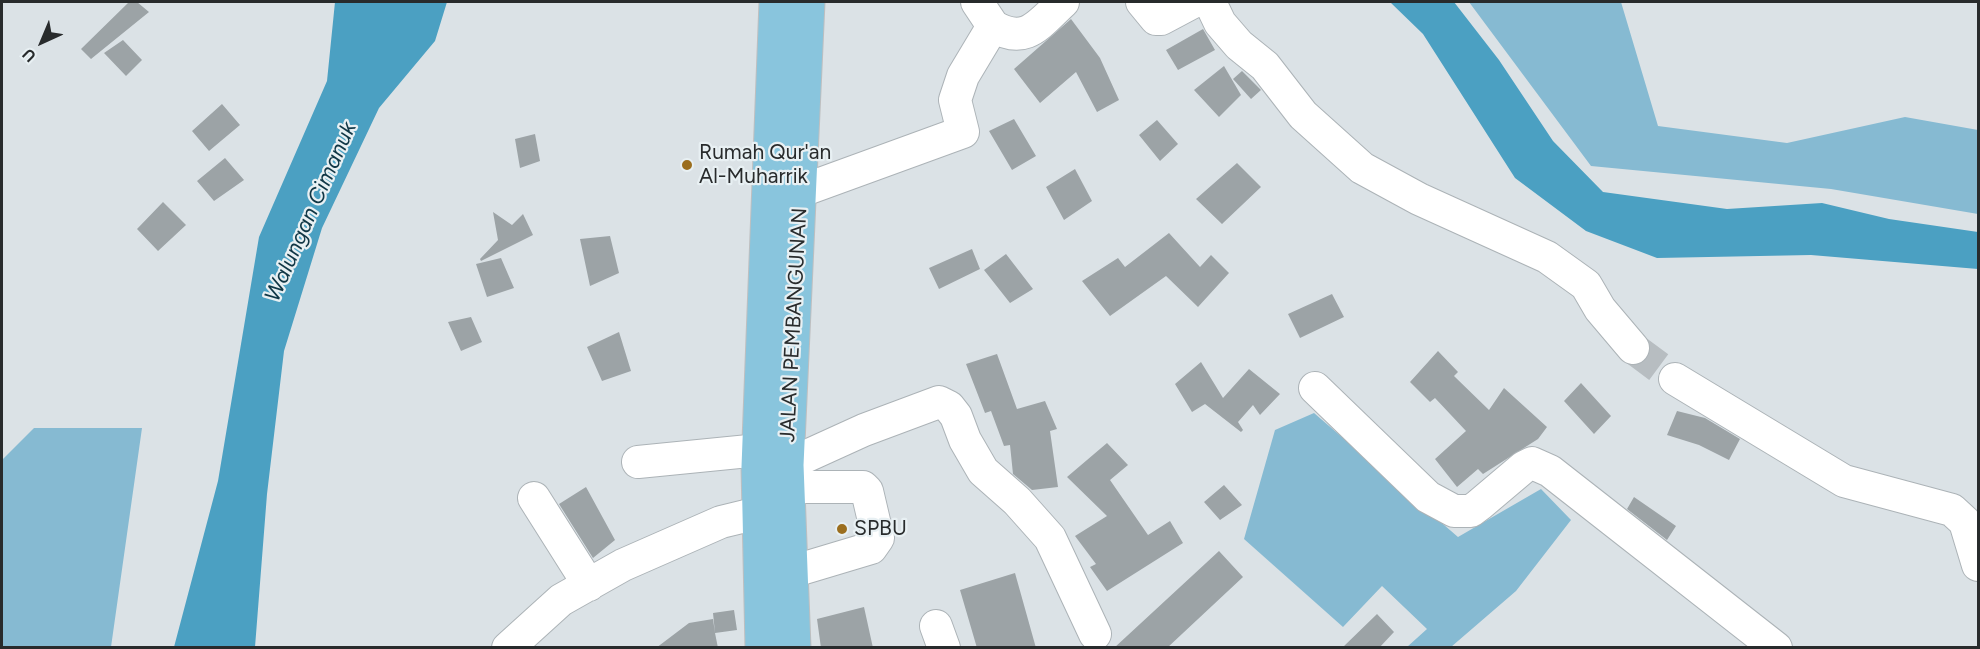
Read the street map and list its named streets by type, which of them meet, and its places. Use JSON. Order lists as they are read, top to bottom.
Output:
{
  "streets": {
    "main road": ["JALAN PEMBANGUNAN"]
  },
  "water": ["Walungan Cimanuk"],
  "places": ["Rumah Qur'an Al-Muharrik", "SPBU"],
  "north": "bottom left"
}
